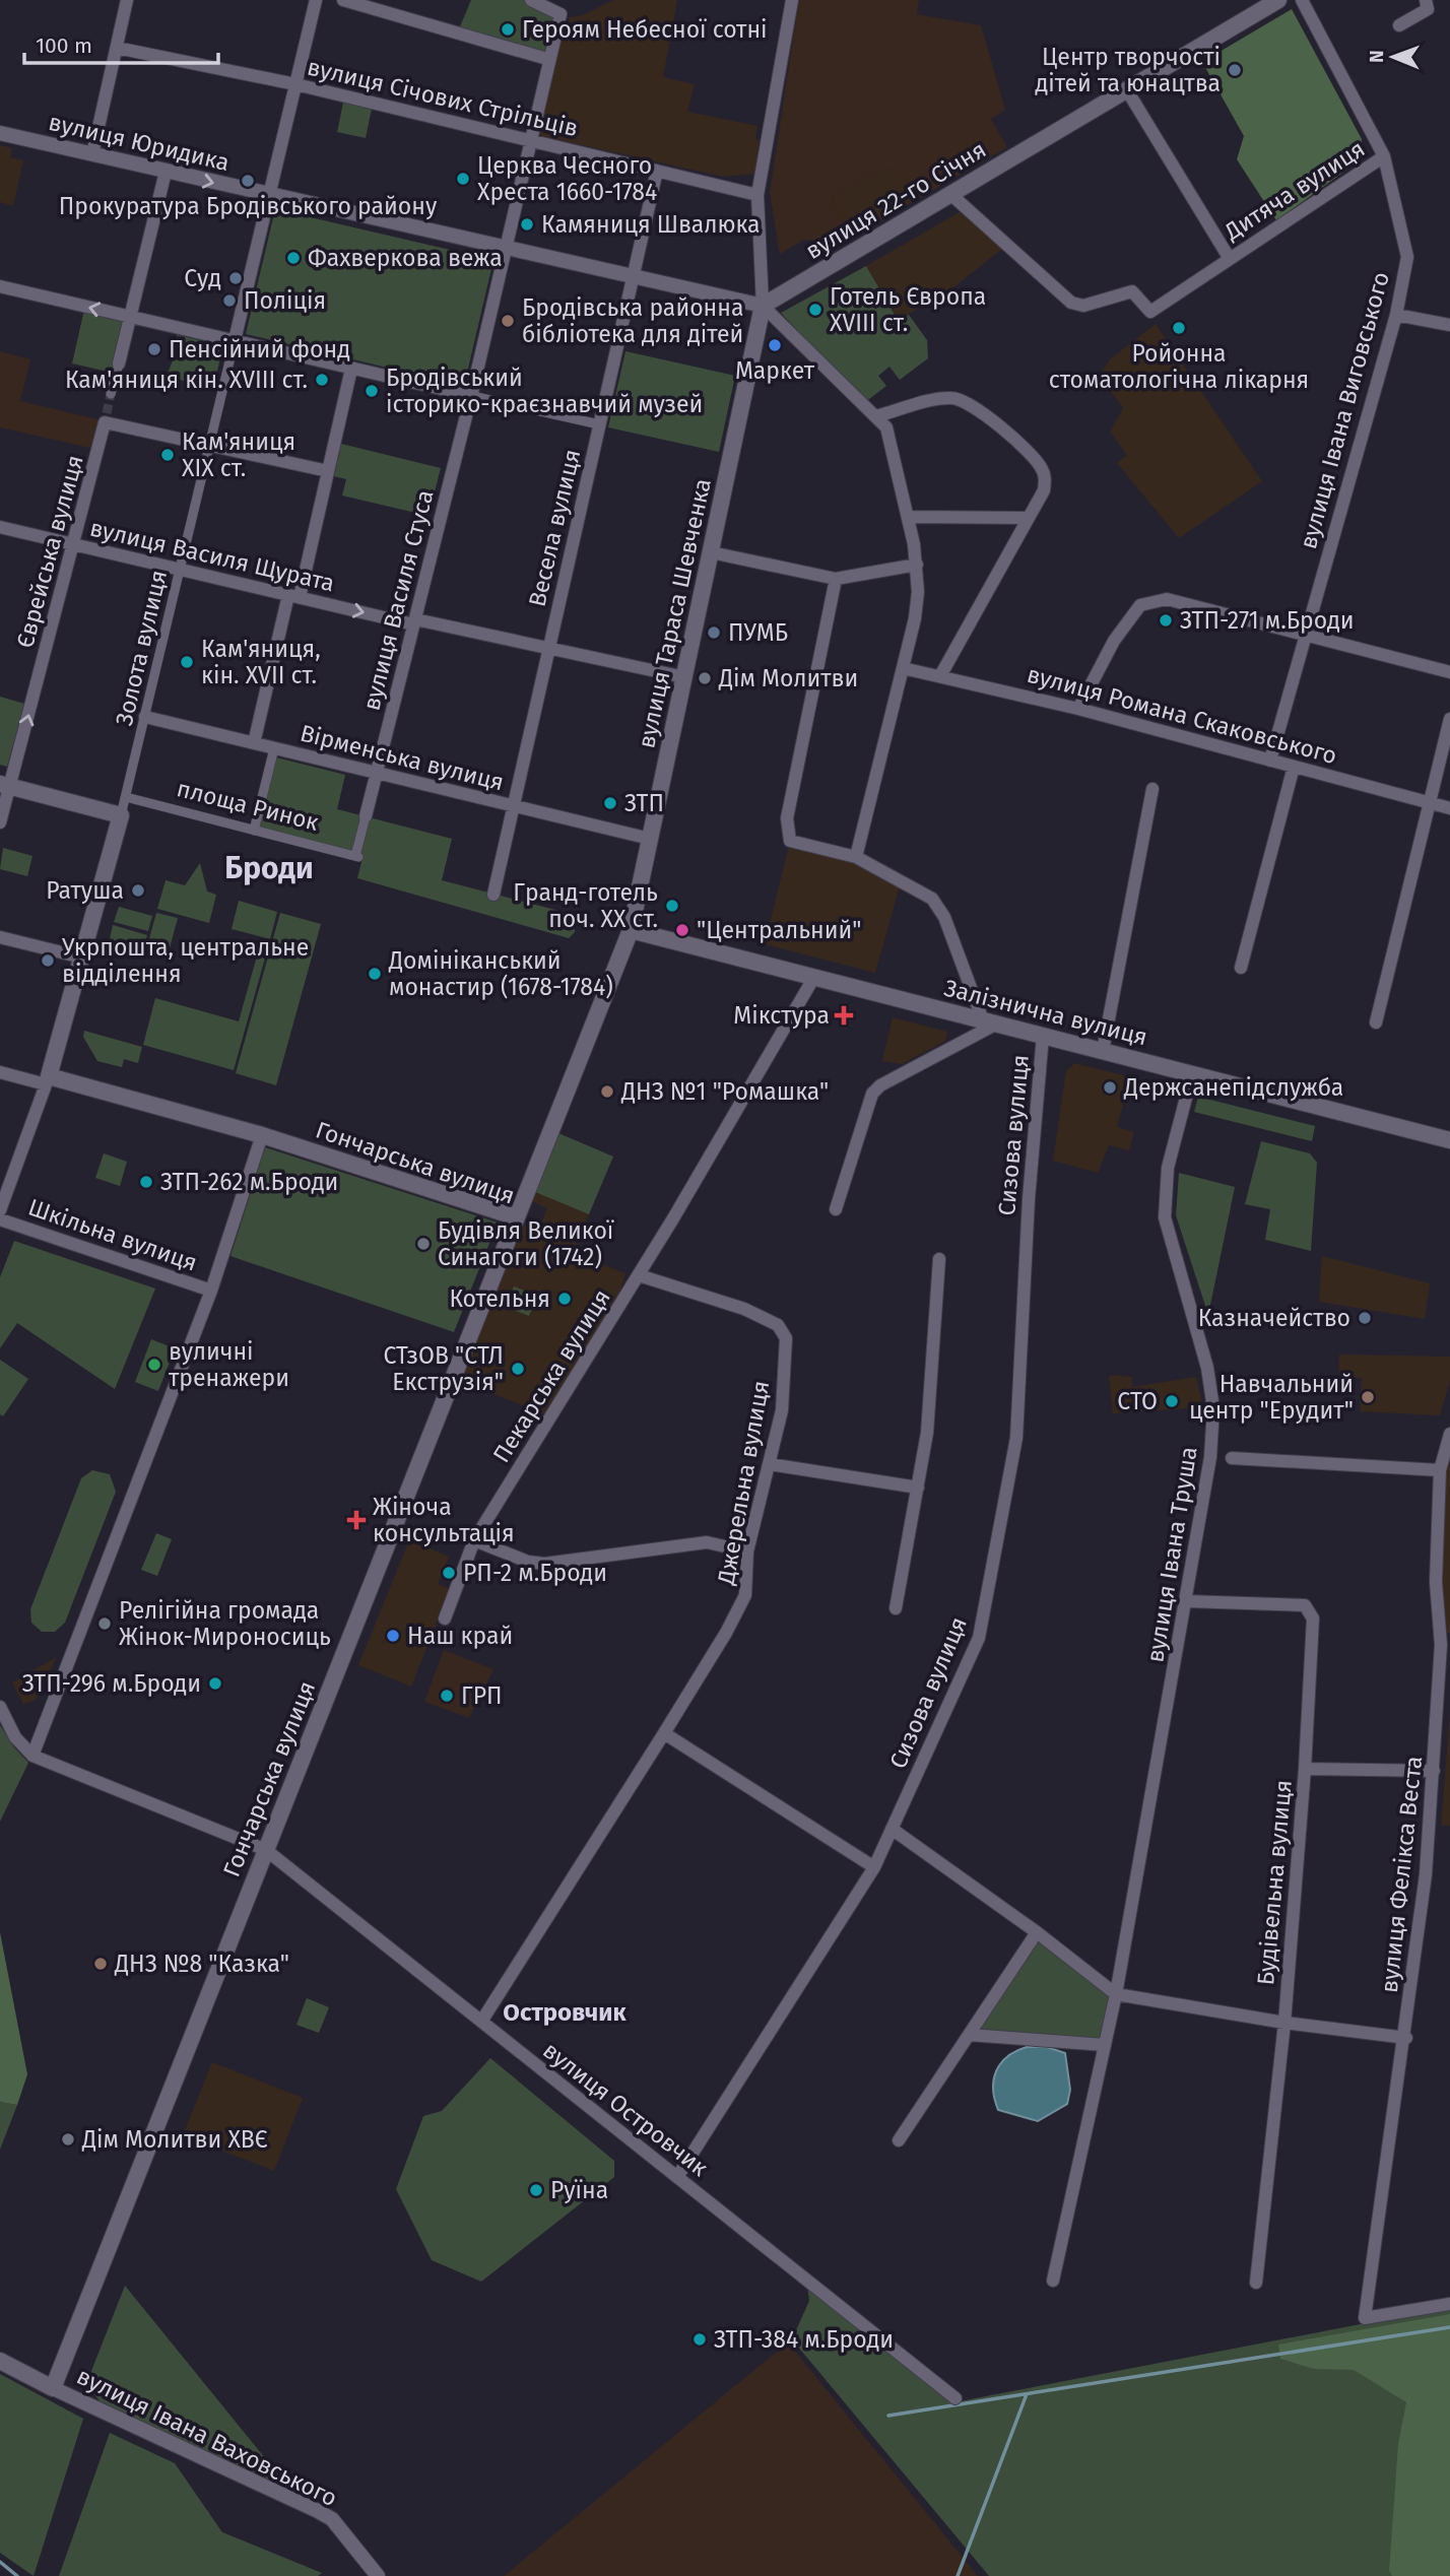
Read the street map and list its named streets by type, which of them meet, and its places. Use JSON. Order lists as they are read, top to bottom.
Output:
{
  "streets": {
    "main road": [
      "вулиця 22-го Січня",
      "вулиця Тараса Шевченка",
      "Залізнична вулиця",
      "Гончарська вулиця",
      "вулиця Івана Ваховського"
    ],
    "street": [
      "вулиця Січових Стрільців",
      "вулиця Юридика",
      "Дитяча вулиця",
      "вулиця Івана Виговського",
      "Весела вулиця",
      "Єврейська вулиця",
      "вулиця Василя Щурата",
      "вулиця Василя Стуса",
      "Золота вулиця",
      "вулиця Романа Скаковського",
      "Вірменська вулиця",
      "площа Ринок",
      "Сизова вулиця",
      "Шкільна вулиця",
      "Пекарська вулиця",
      "Джерельна вулиця",
      "вулиця Івана Труша",
      "вулиця Фелікса Веста",
      "Будівельна вулиця",
      "вулиця Островчик"
    ]
  },
  "crossings": [
    ["вулиця Січових Стрільців", "Весела вулиця"],
    ["вулиця Січових Стрільців", "вулиця Василя Стуса"],
    ["вулиця Юридика", "вулиця Василя Стуса"],
    ["Дитяча вулиця", "вулиця 22-го Січня"],
    ["Дитяча вулиця", "вулиця Івана Виговського"],
    ["вулиця 22-го Січня", "вулиця Тараса Шевченка"],
    ["вулиця Івана Виговського", "вулиця Романа Скаковського"],
    ["Весела вулиця", "вулиця Василя Щурата"],
    ["Весела вулиця", "Вірменська вулиця"],
    ["Єврейська вулиця", "вулиця Василя Щурата"],
    ["Єврейська вулиця", "Золота вулиця"],
    ["вулиця Василя Щурата", "вулиця Василя Стуса"],
    ["вулиця Василя Щурата", "вулиця Тараса Шевченка"],
    ["вулиця Василя Щурата", "Золота вулиця"],
    ["вулиця Василя Стуса", "Вірменська вулиця"],
    ["вулиця Василя Стуса", "площа Ринок"],
    ["вулиця Тараса Шевченка", "Вірменська вулиця"],
    ["вулиця Тараса Шевченка", "Залізнична вулиця"],
    ["вулиця Тараса Шевченка", "Гончарська вулиця"],
    ["Золота вулиця", "Вірменська вулиця"],
    ["Золота вулиця", "площа Ринок"],
    ["Залізнична вулиця", "Сизова вулиця"],
    ["Залізнична вулиця", "Пекарська вулиця"],
    ["Залізнична вулиця", "вулиця Івана Труша"],
    ["Сизова вулиця", "вулиця Островчик"],
    ["Гончарська вулиця", "вулиця Островчик"],
    ["Гончарська вулиця", "вулиця Івана Ваховського"],
    ["Пекарська вулиця", "Джерельна вулиця"],
    ["Джерельна вулиця", "вулиця Островчик"],
    ["вулиця Івана Труша", "Будівельна вулиця"]
  ],
  "one_way": ["Єврейська вулиця"],
  "districts": ["Броди", "Островчик"],
  "places": {
    "other": [
      "Героям Небесної сотні",
      "Центр творчості дітей та юнацтва",
      "Церква Чесного Хреста 1660-1784",
      "Прокуратура Бродівського району",
      "Камяниця Швалюка",
      "Фахверкова вежа",
      "Cуд",
      "Поліція",
      "Готель Європа XVIII ст.",
      "Бродівська районна бібліотека для дітей",
      "Ройонна стоматологічна лікарня",
      "Маркет",
      "Пенсійний фонд",
      "Кам'яниця кін. XVIII ст.",
      "Бродівський історико-краєзнавчий музей",
      "Кам'яниця XIX ст.",
      "ЗТП-271 м.Броди",
      "ПУМБ",
      "Кам'яниця, кін. XVII ст.",
      "Дім Молитви",
      "ЗТП",
      "Ратуша",
      "Гранд-готель поч. XX ст.",
      "\"Центральний\"",
      "Укрпошта, центральне відділення",
      "Домініканський монастир (1678-1784)",
      "Держсанепідслужба",
      "ДНЗ №1 \"Ромашка\"",
      "ЗТП-262 м.Броди",
      "Будівля Великої Синагоги (1742)",
      "Котельня",
      "Казначейство",
      "вуличні тренажери",
      "СТзОВ \"СТЛ Екструзія\"",
      "Навчальний центр \"Ерудит\"",
      "СТО",
      "РП-2 м.Броди",
      "Релігійна громада Жінок-Мироносиць",
      "Наш край",
      "ЗТП-296 м.Броди",
      "ГРП",
      "ДНЗ №8 \"Казка\"",
      "Дім Молитви ХВЄ",
      "Руїна",
      "ЗТП-384 м.Броди"
    ],
    "health": ["Мікстура", "Жіноча консультація"]
  },
  "scale_bar": "100 m",
  "north": "left"
}
